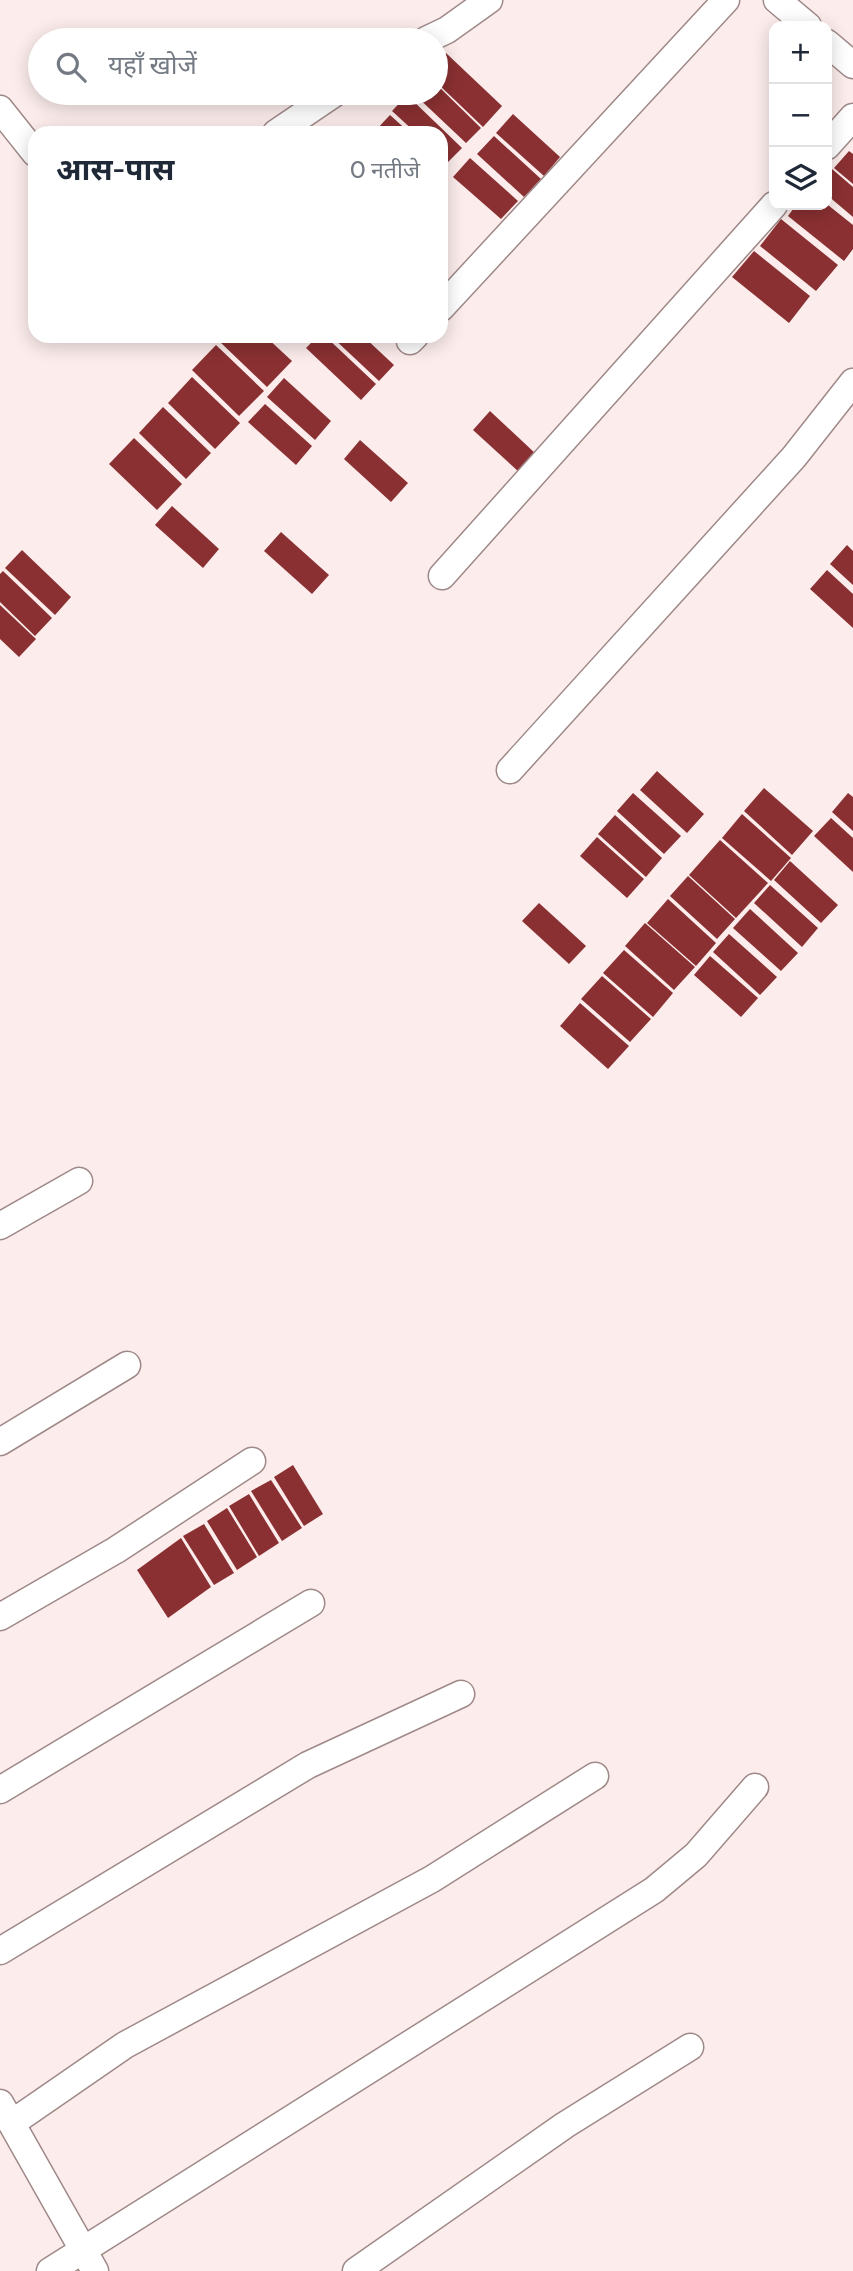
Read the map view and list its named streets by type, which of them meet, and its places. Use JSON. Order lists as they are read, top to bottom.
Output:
{
  "page": {
    "map_buttons": ["+", "−"],
    "search": "यहाँ खोजें",
    "heading": ["आस-पास", "0 नतीजे"]
  }
}
